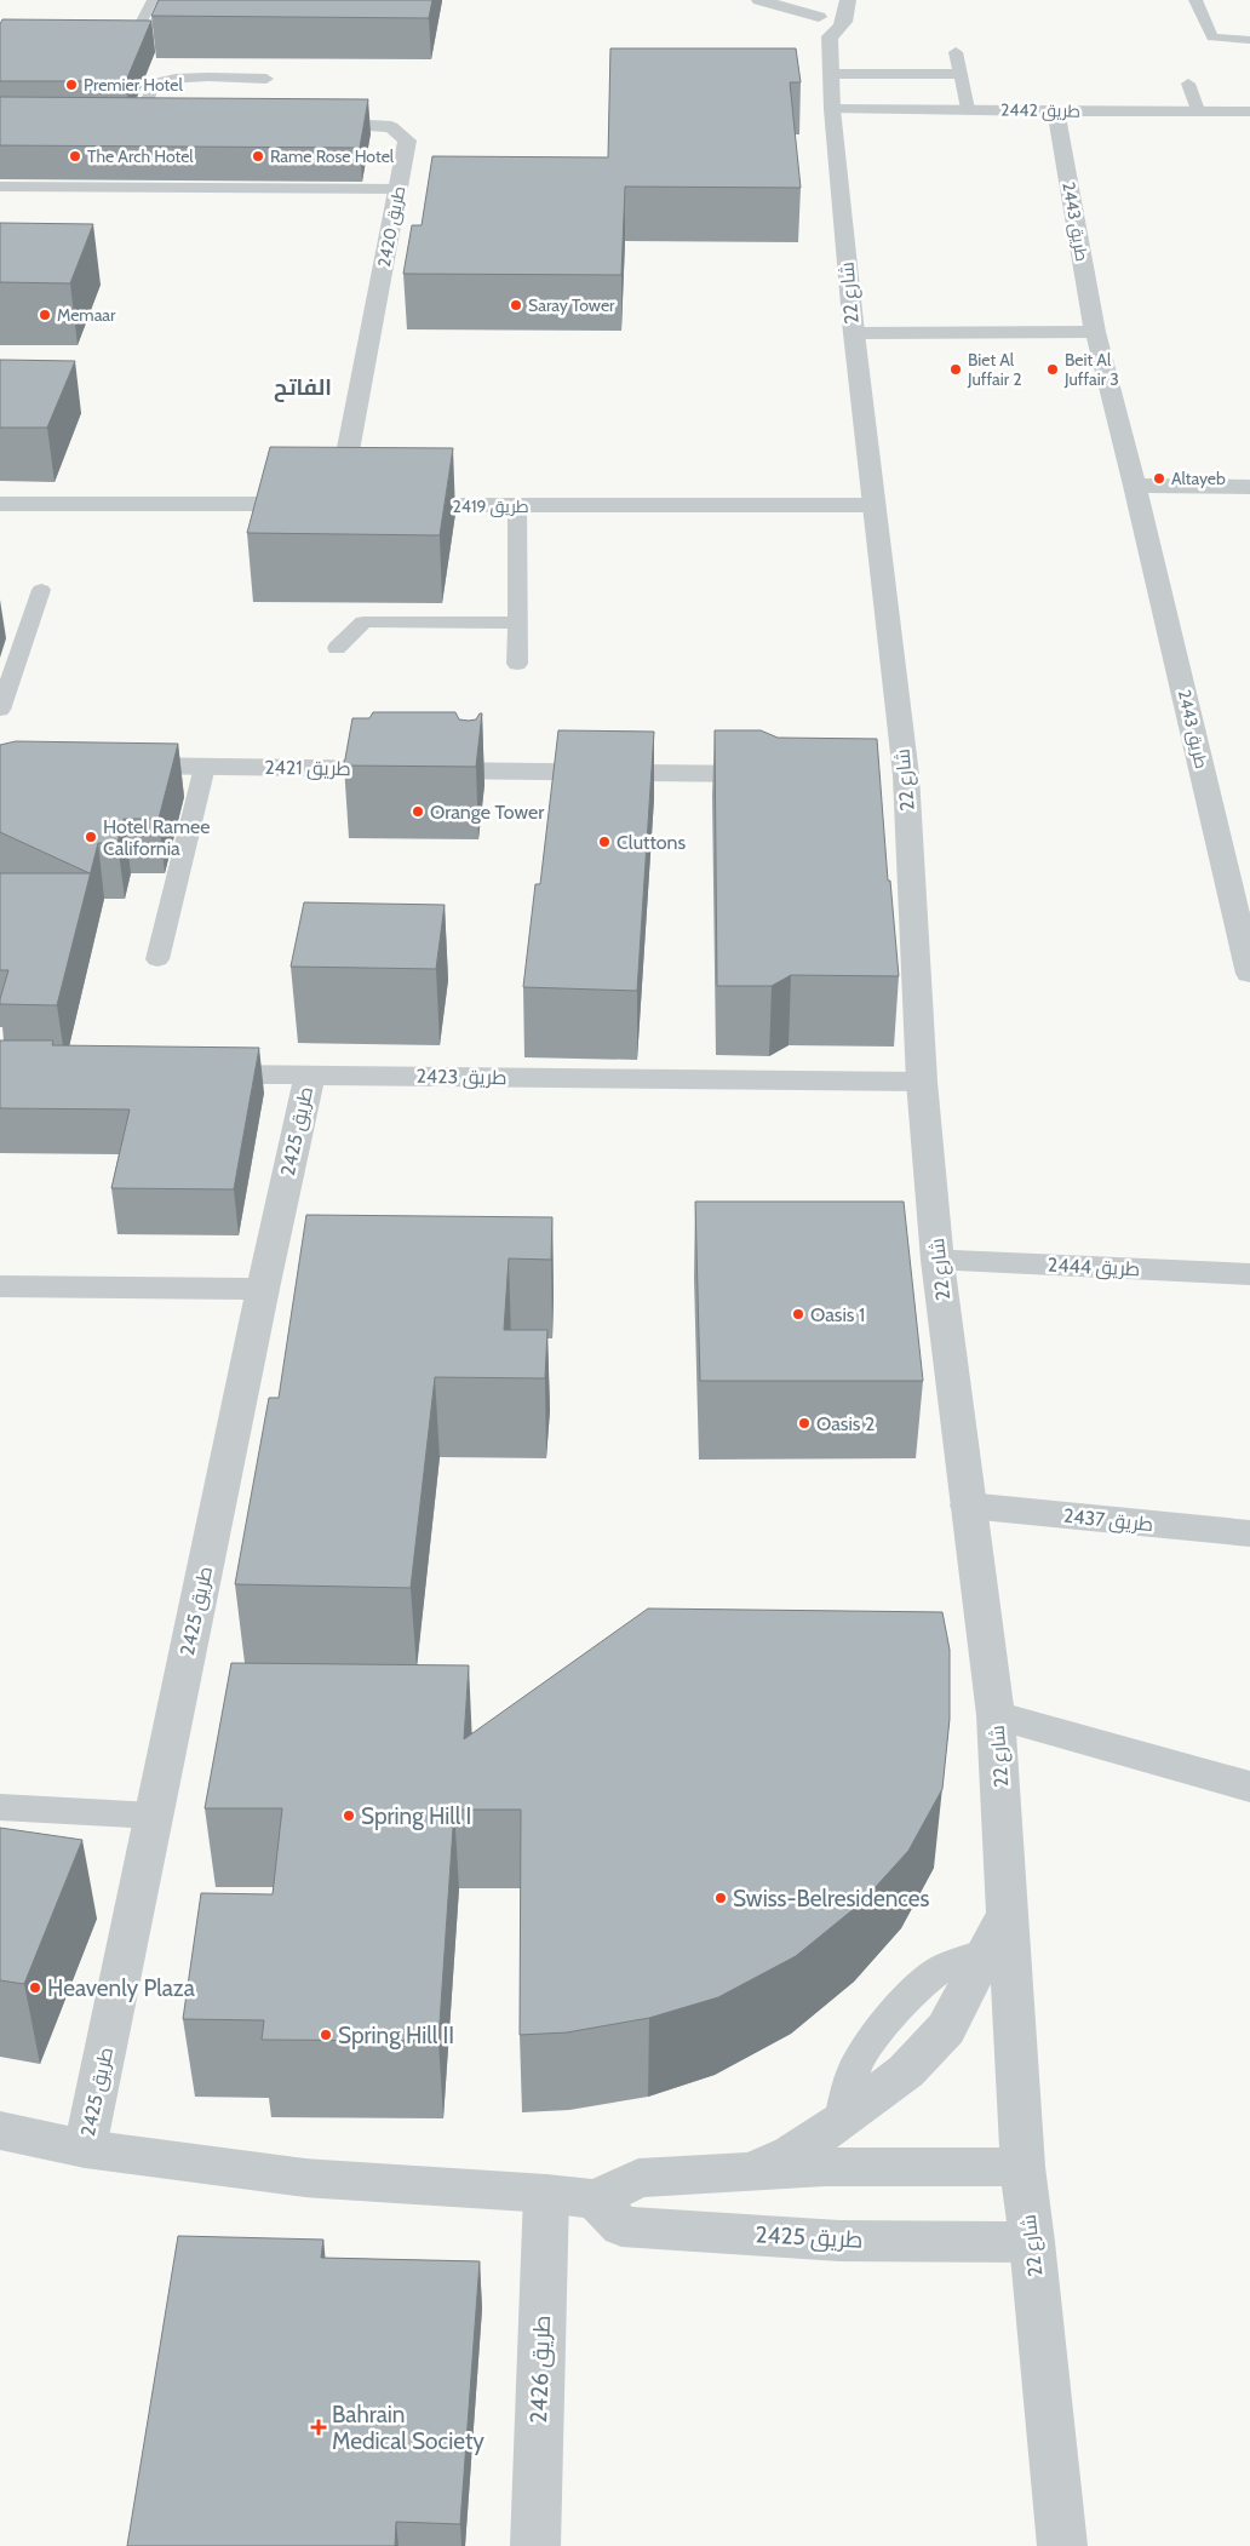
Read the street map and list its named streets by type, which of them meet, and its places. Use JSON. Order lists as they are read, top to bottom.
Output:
{
  "streets": {
    "street": [
      "طريق 2442",
      "طريق 2443",
      "طريق 2420",
      "شارع 22",
      "طريق 2419",
      "طريق 2421",
      "طريق 2423",
      "طريق 2425",
      "طريق 2444",
      "طريق 2437",
      "طريق 2426"
    ]
  },
  "crossings": [
    ["طريق 2442", "طريق 2443"],
    ["طريق 2442", "شارع 22"],
    ["شارع 22", "طريق 2419"],
    ["شارع 22", "طريق 2423"],
    ["شارع 22", "طريق 2425"],
    ["شارع 22", "طريق 2444"],
    ["شارع 22", "طريق 2437"],
    ["طريق 2423", "طريق 2425"],
    ["طريق 2425", "طريق 2426"]
  ],
  "districts": ["الفاتح"],
  "places": {
    "other": [
      "Premier Hotel",
      "The Arch Hotel",
      "Rame Rose Hotel",
      "Saray Tower",
      "Memaar",
      "Biet Al Juffair 2",
      "Beit Al Juffair 3",
      "Altayeb",
      "Orange Tower",
      "Hotel Ramee California",
      "Cluttons",
      "Oasis 1",
      "Oasis 2",
      "Spring Hill I",
      "Swiss-Belresidences",
      "Heavenly Plaza",
      "Spring Hill II"
    ],
    "health": ["Bahrain Medical Society"]
  }
}
